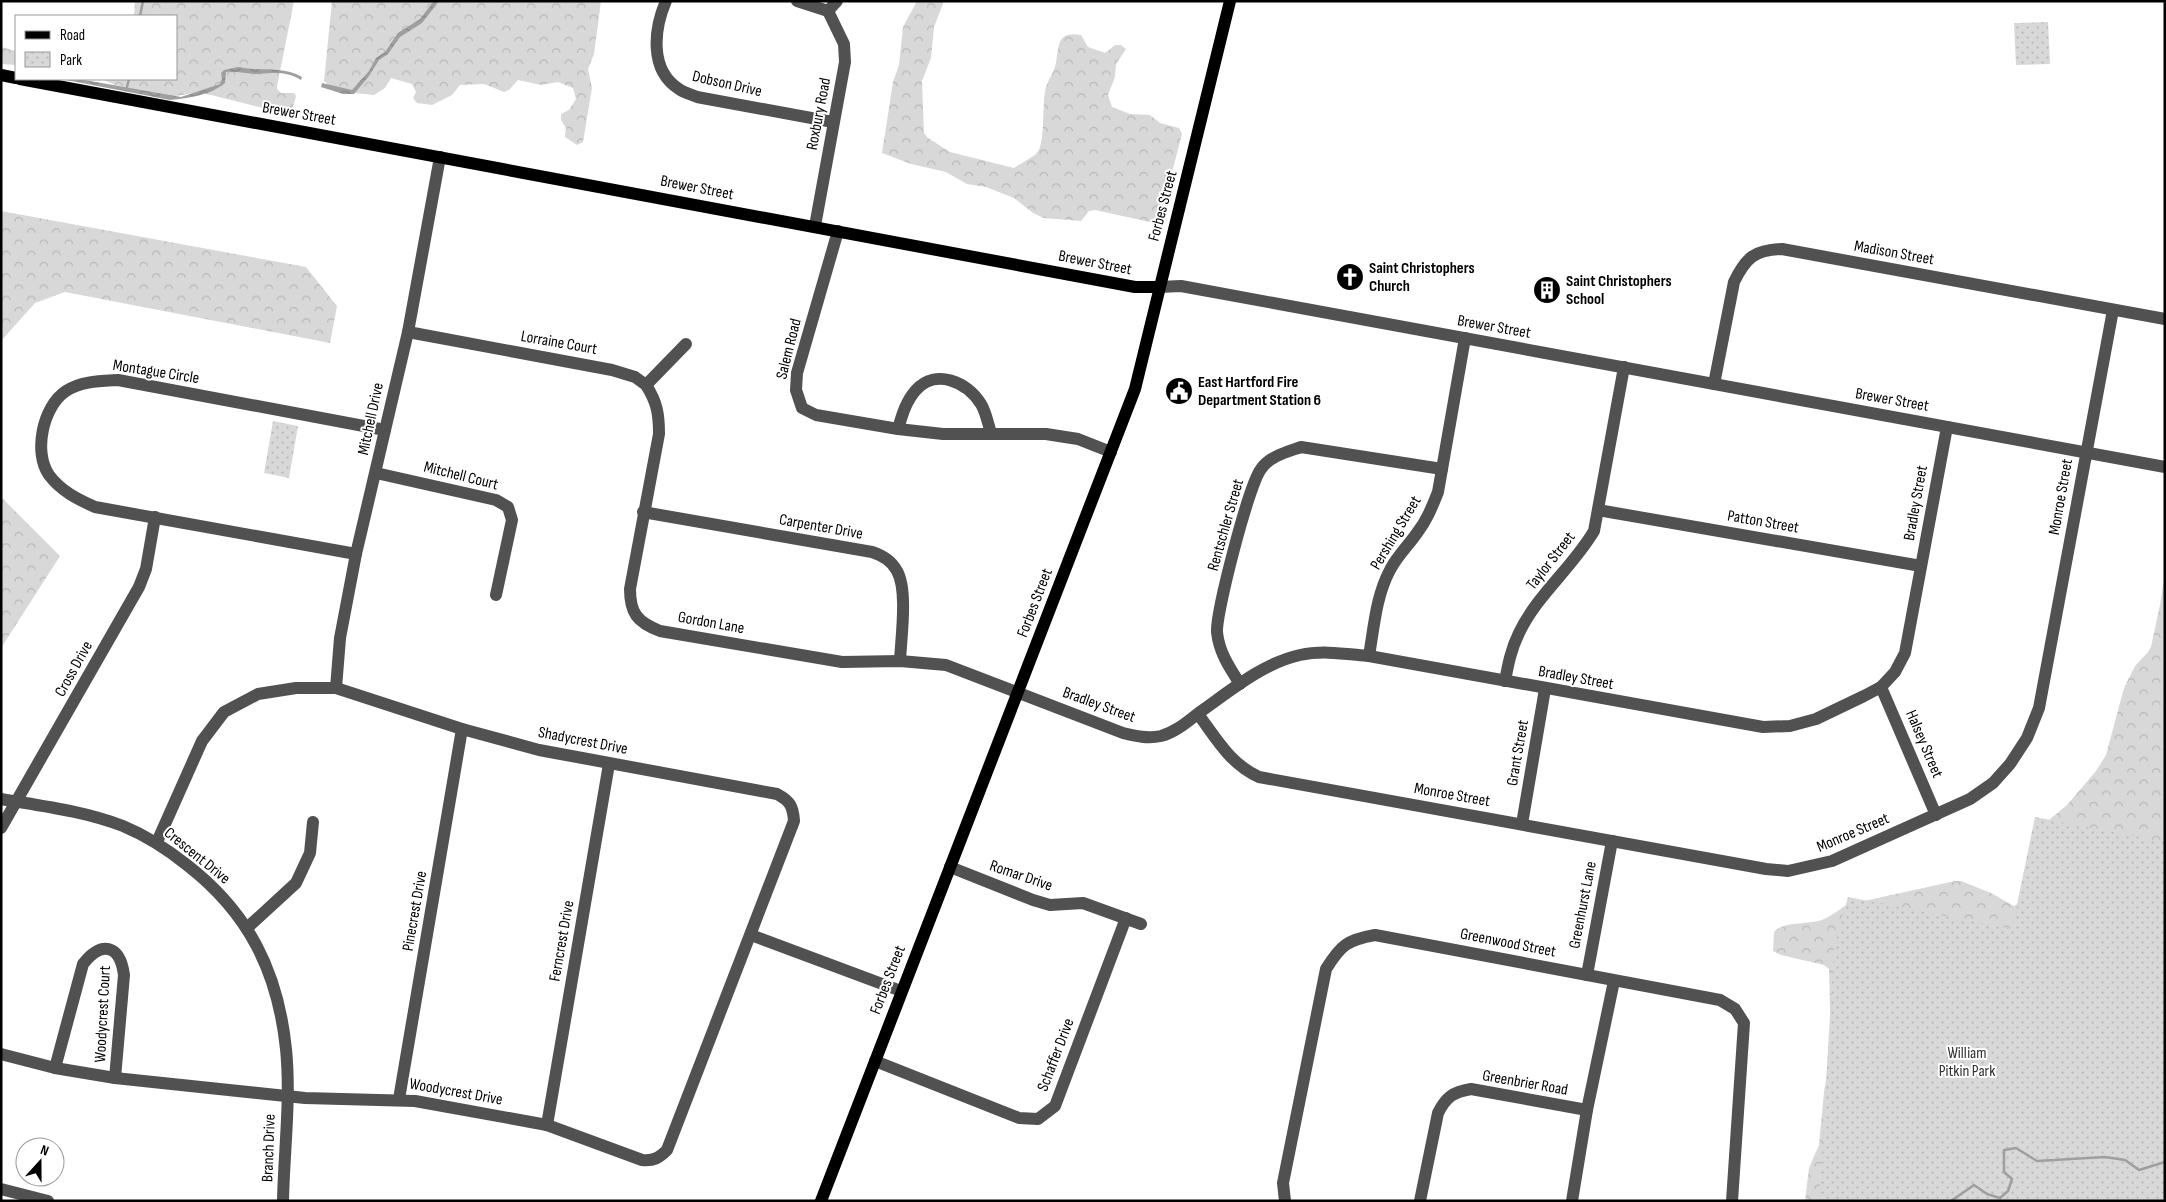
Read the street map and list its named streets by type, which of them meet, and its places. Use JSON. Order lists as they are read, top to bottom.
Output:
{
  "streets": {
    "main road": ["Brewer Street", "Forbes Street"],
    "street": [
      "Dobson Drive",
      "Roxbury Road",
      "Madison Street",
      "Lorraine Court",
      "Salem Road",
      "Montague Circle",
      "Mitchell Drive",
      "Mitchell Court",
      "Monroe Street",
      "Bradley Street",
      "Patton Street",
      "Rentschler Street",
      "Carpenter Drive",
      "Pershing Street",
      "Taylor Street",
      "Gordon Lane",
      "Cross Drive",
      "Shadycrest Drive",
      "Halsey Street",
      "Grant Street",
      "Crescent Drive",
      "Romar Drive",
      "Greenhurst Lane",
      "Pinecrest Drive",
      "Ferncrest Drive",
      "Greenwood Street",
      "Woodycrest Court",
      "Schaffer Drive",
      "Greenbrier Road",
      "Woodycrest Drive",
      "Branch Drive"
    ]
  },
  "crossings": [
    ["Dobson Drive", "Roxbury Road"],
    ["Brewer Street", "Roxbury Road"],
    ["Brewer Street", "Forbes Street"],
    ["Brewer Street", "Madison Street"],
    ["Brewer Street", "Salem Road"],
    ["Brewer Street", "Mitchell Drive"],
    ["Brewer Street", "Monroe Street"],
    ["Brewer Street", "Bradley Street"],
    ["Brewer Street", "Pershing Street"],
    ["Brewer Street", "Taylor Street"],
    ["Forbes Street", "Salem Road"],
    ["Forbes Street", "Bradley Street"],
    ["Forbes Street", "Gordon Lane"],
    ["Forbes Street", "Romar Drive"],
    ["Forbes Street", "Schaffer Drive"],
    ["Madison Street", "Monroe Street"],
    ["Lorraine Court", "Mitchell Drive"],
    ["Lorraine Court", "Gordon Lane"],
    ["Montague Circle", "Mitchell Drive"],
    ["Montague Circle", "Cross Drive"],
    ["Mitchell Drive", "Mitchell Court"],
    ["Mitchell Drive", "Shadycrest Drive"],
    ["Monroe Street", "Bradley Street"],
    ["Monroe Street", "Halsey Street"],
    ["Monroe Street", "Grant Street"],
    ["Monroe Street", "Greenhurst Lane"],
    ["Bradley Street", "Patton Street"],
    ["Bradley Street", "Rentschler Street"],
    ["Bradley Street", "Pershing Street"],
    ["Bradley Street", "Taylor Street"],
    ["Bradley Street", "Gordon Lane"],
    ["Bradley Street", "Halsey Street"],
    ["Bradley Street", "Grant Street"],
    ["Patton Street", "Taylor Street"],
    ["Rentschler Street", "Pershing Street"],
    ["Carpenter Drive", "Gordon Lane"],
    ["Cross Drive", "Crescent Drive"],
    ["Shadycrest Drive", "Crescent Drive"],
    ["Shadycrest Drive", "Pinecrest Drive"],
    ["Shadycrest Drive", "Ferncrest Drive"],
    ["Shadycrest Drive", "Woodycrest Drive"],
    ["Crescent Drive", "Woodycrest Drive"],
    ["Crescent Drive", "Branch Drive"],
    ["Romar Drive", "Schaffer Drive"],
    ["Greenhurst Lane", "Greenwood Street"],
    ["Pinecrest Drive", "Woodycrest Drive"],
    ["Ferncrest Drive", "Woodycrest Drive"],
    ["Woodycrest Court", "Woodycrest Drive"],
    ["Woodycrest Drive", "Branch Drive"]
  ],
  "parks": ["William Pitkin Park"],
  "places": {
    "church": ["Saint Christophers Church"],
    "building": ["Saint Christophers School"],
    "public building": ["East Hartford Fire Department Station 6"]
  },
  "legend": ["Road", "Park"],
  "north": "top"
}
